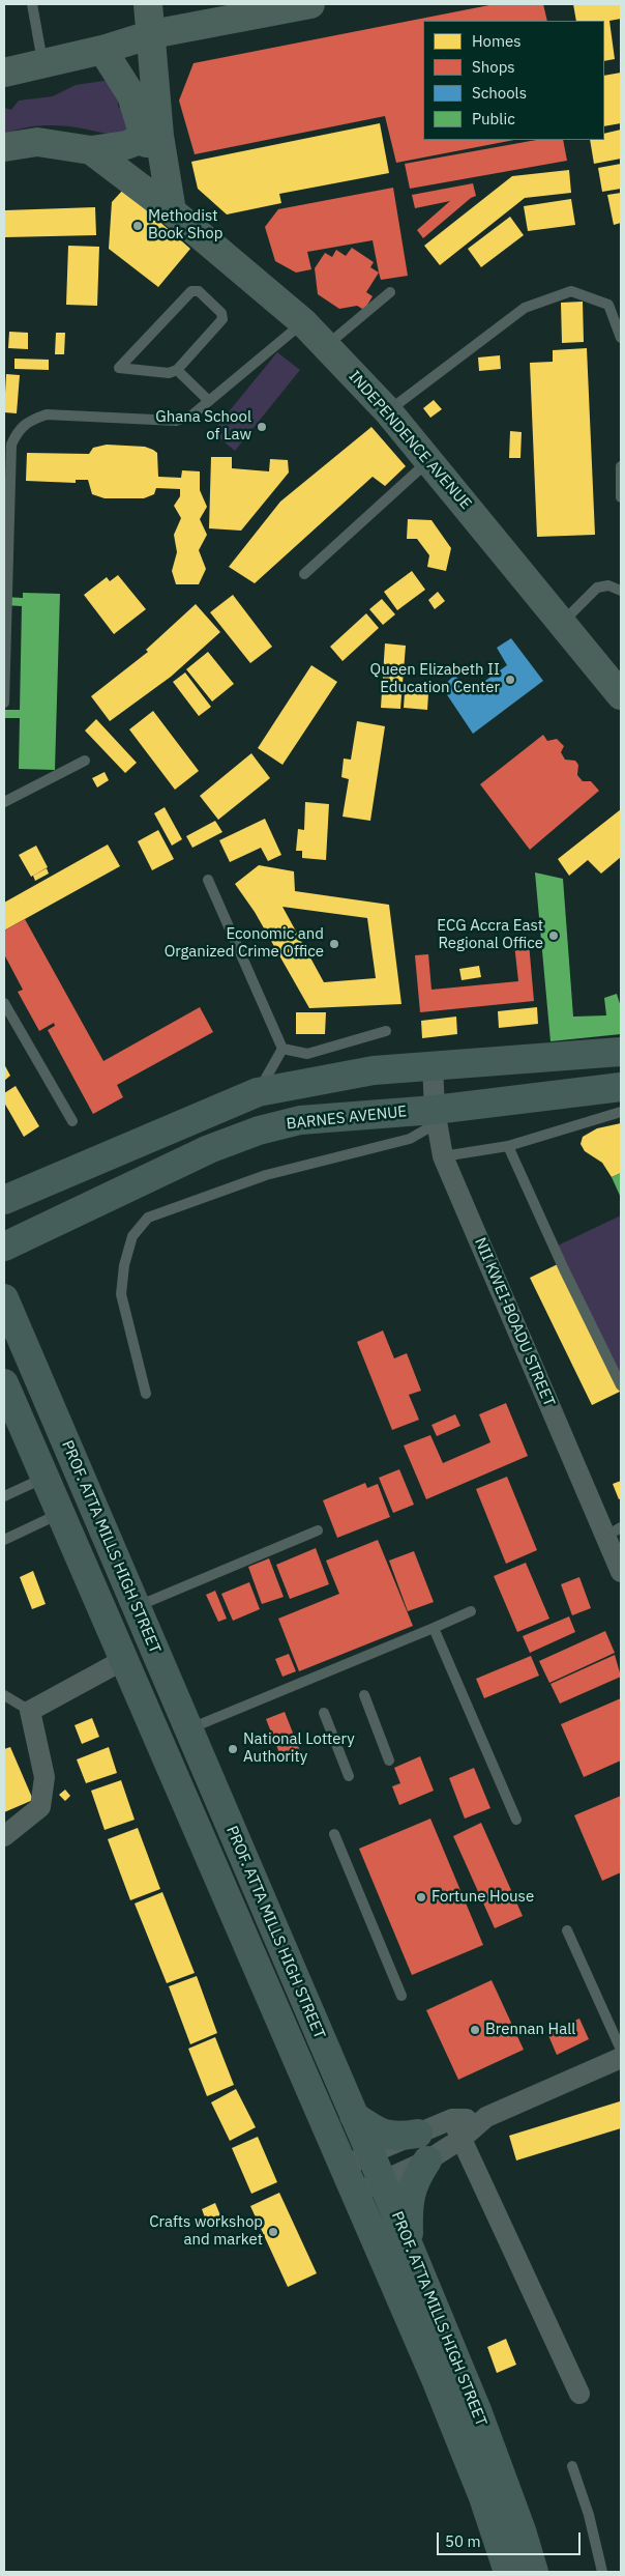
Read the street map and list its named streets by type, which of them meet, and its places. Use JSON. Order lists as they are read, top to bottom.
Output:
{
  "streets": {
    "main road": ["INDEPENDENCE AVENUE", "BARNES AVENUE", "PROF. ATTA MILLS HIGH STREET"],
    "street": ["NII KWEI-BOADU STREET"]
  },
  "crossings": [
    ["BARNES AVENUE", "NII KWEI-BOADU STREET"]
  ],
  "places": [
    "Methodist Book Shop",
    "Ghana School of Law",
    "Queen Elizabeth II Education Center",
    "ECG Accra East Regional Office",
    "Economic and Organized Crime Office",
    "National Lottery Authority",
    "Fortune House",
    "Brennan Hall",
    "Crafts workshop and market"
  ],
  "legend": [
    "Homes",
    "Shops",
    "Schools",
    "Public"
  ],
  "scale_bar": "50 m"
}
